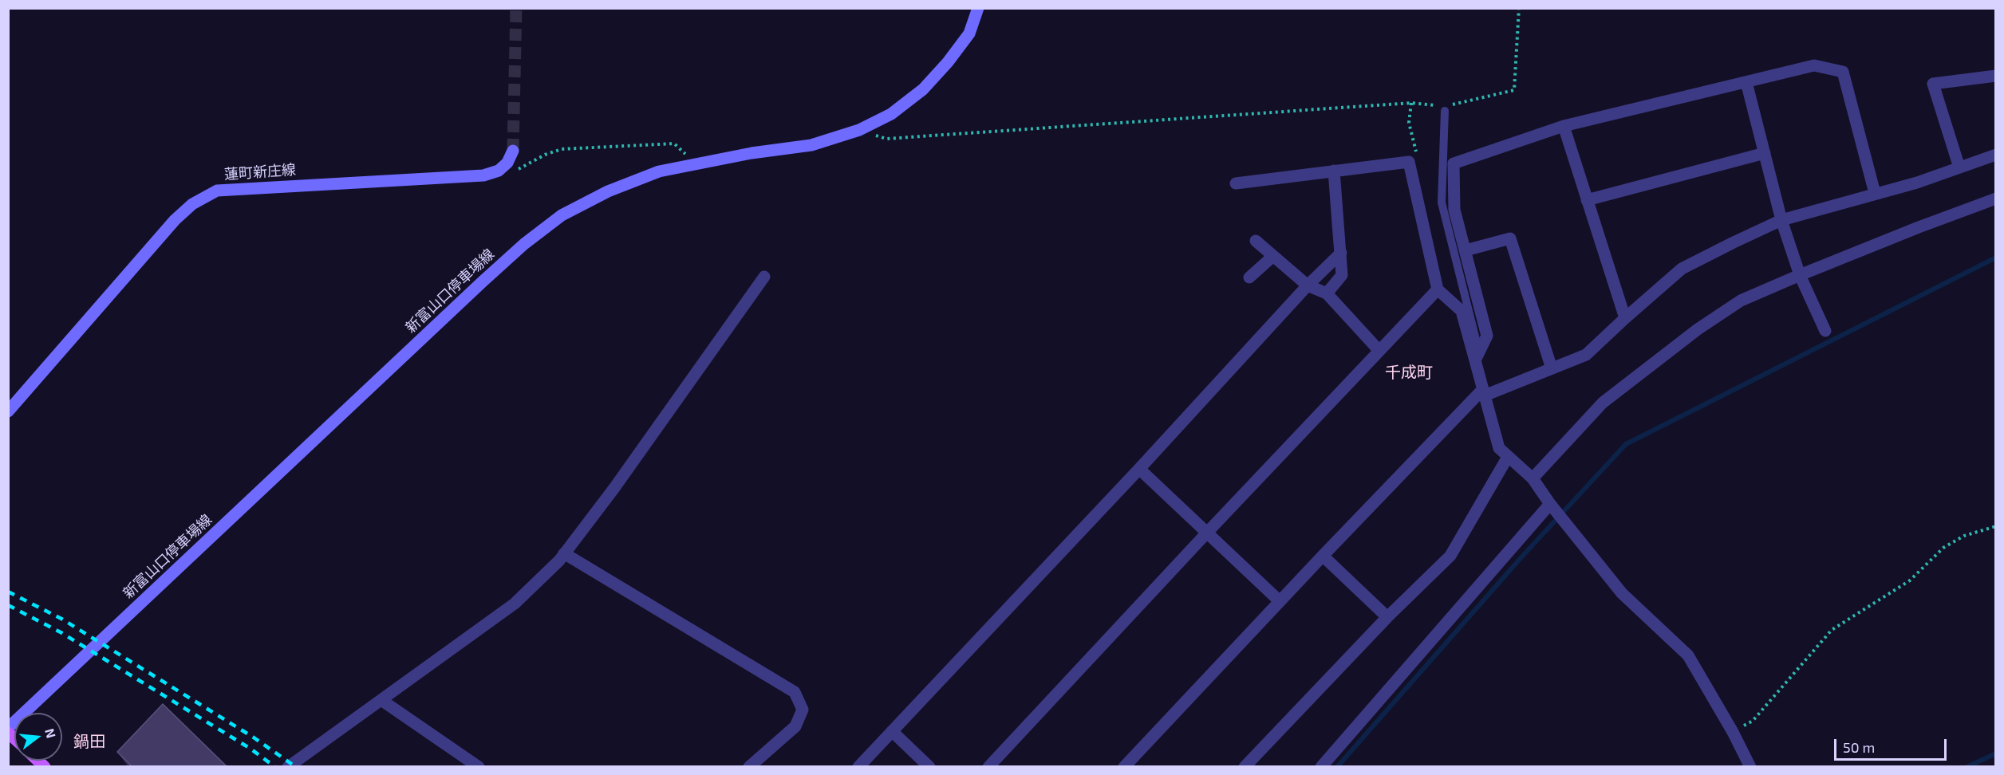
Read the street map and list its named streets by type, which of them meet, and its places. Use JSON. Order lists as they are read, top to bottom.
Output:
{
  "streets": {
    "main road": ["蓮町新庄線", "新富山口停車場線"]
  },
  "districts": ["千成町", "鍋田"],
  "scale_bar": "50 m",
  "north": "right"
}
